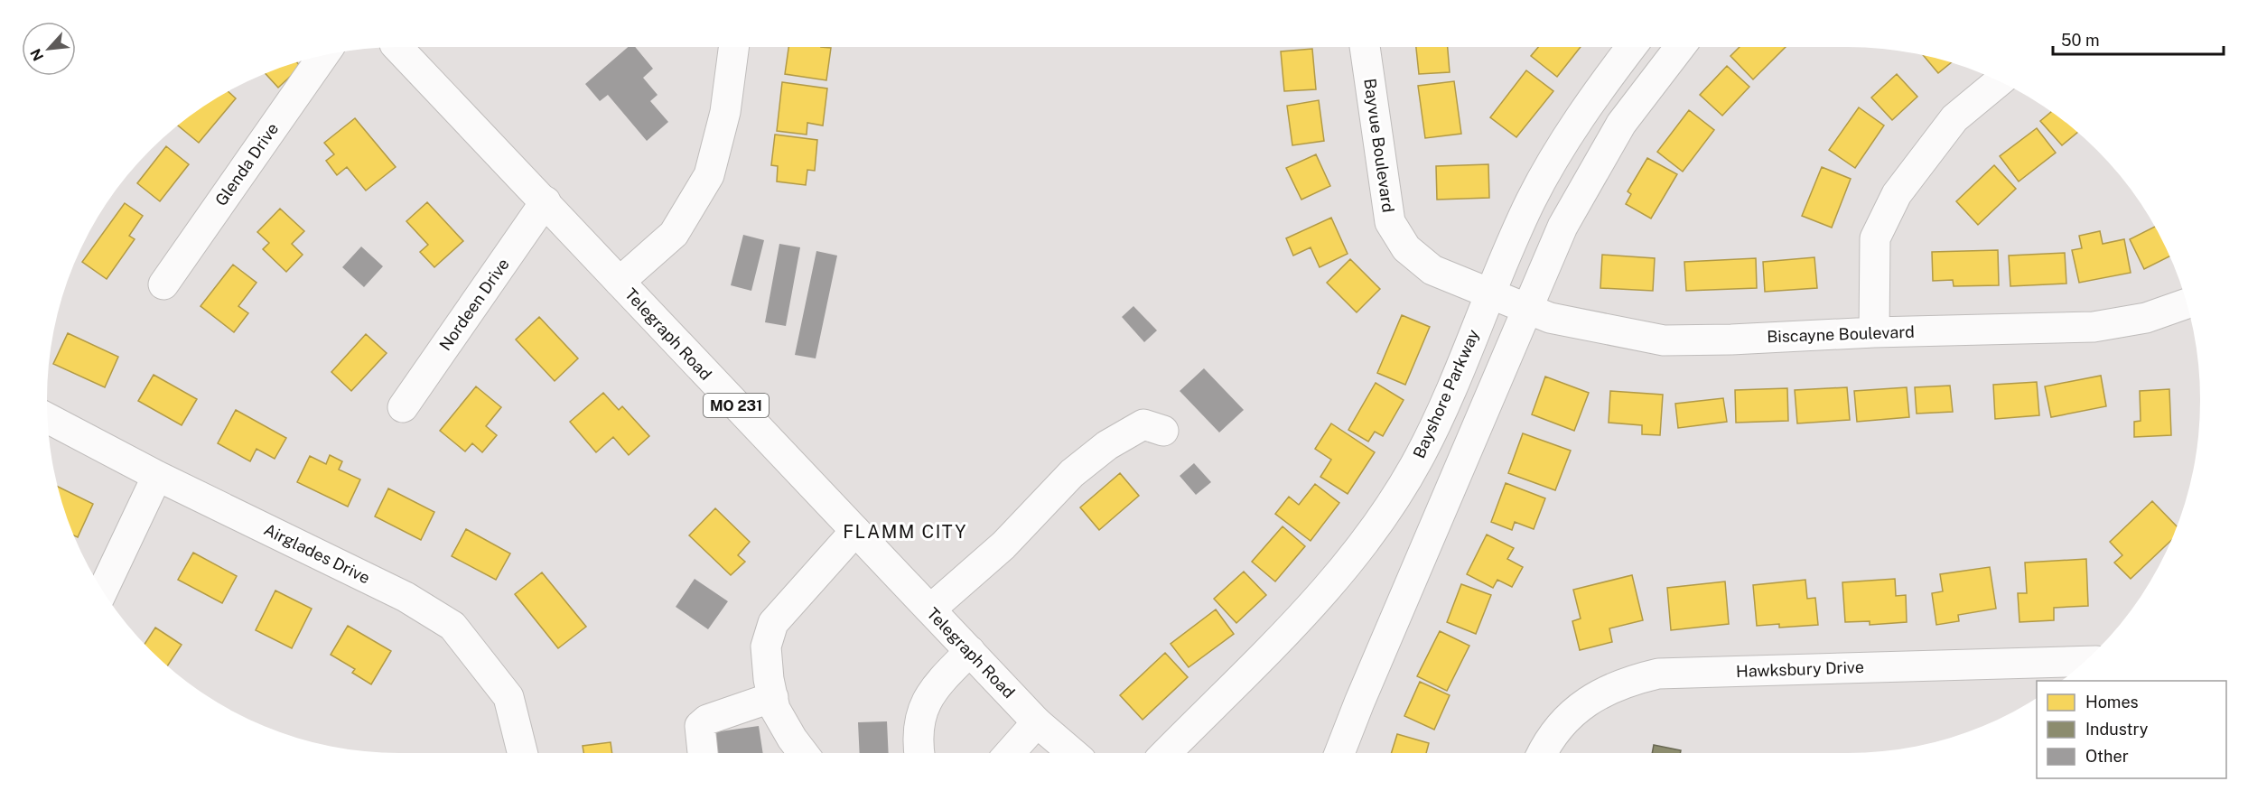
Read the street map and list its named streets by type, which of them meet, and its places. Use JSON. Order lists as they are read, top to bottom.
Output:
{
  "streets": {
    "street": [
      "Bayvue Boulevard",
      "Glenda Drive",
      "Nordeen Drive",
      "Telegraph Road",
      "Biscayne Boulevard",
      "Bayshore Parkway",
      "MO 231",
      "Airglades Drive",
      "Hawksbury Drive"
    ]
  },
  "crossings": [
    ["Bayvue Boulevard", "Biscayne Boulevard"],
    ["Bayvue Boulevard", "Bayshore Parkway"],
    ["Nordeen Drive", "Telegraph Road"],
    ["Biscayne Boulevard", "Bayshore Parkway"]
  ],
  "districts": ["FLAMM CITY"],
  "legend": ["Homes", "Industry", "Other"],
  "scale_bar": "50 m",
  "north": "bottom left"
}
